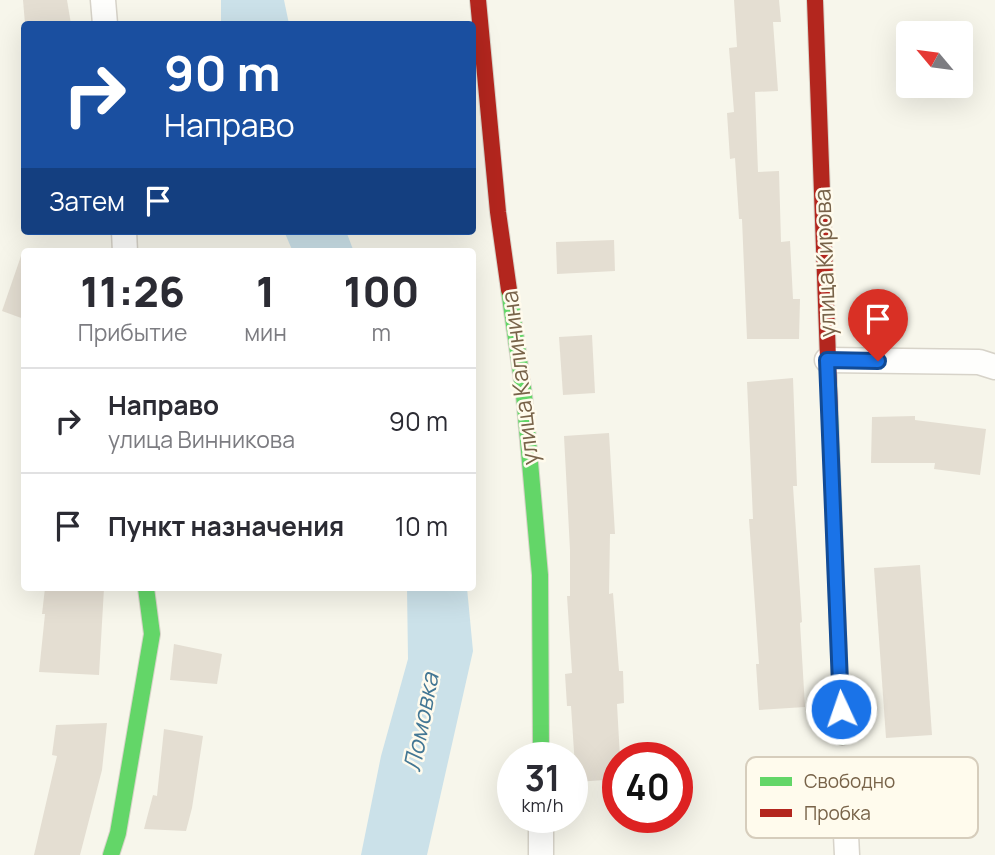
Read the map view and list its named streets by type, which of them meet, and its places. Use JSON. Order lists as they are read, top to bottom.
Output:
{
  "streets": {
    "street": ["улица Кирова", "улица Калинина"]
  },
  "water": ["Ломовка"],
  "legend": ["Свободно", "Пробка"],
  "north": "top left",
  "page": {
    "turn": ["90 m", "Направо"],
    "then": "Затем",
    "eta": [
      "11:26",
      "Прибытие",
      "1",
      "мин",
      "100",
      "m"
    ],
    "list": [
      {
        "name": "Направо",
        "note": "улица Винникова",
        "value": "90 m"
      },
      {
        "name": "Пункт назначения",
        "value": "10 m"
      }
    ],
    "speed": "31 km/h",
    "limit": "40"
  }
}
